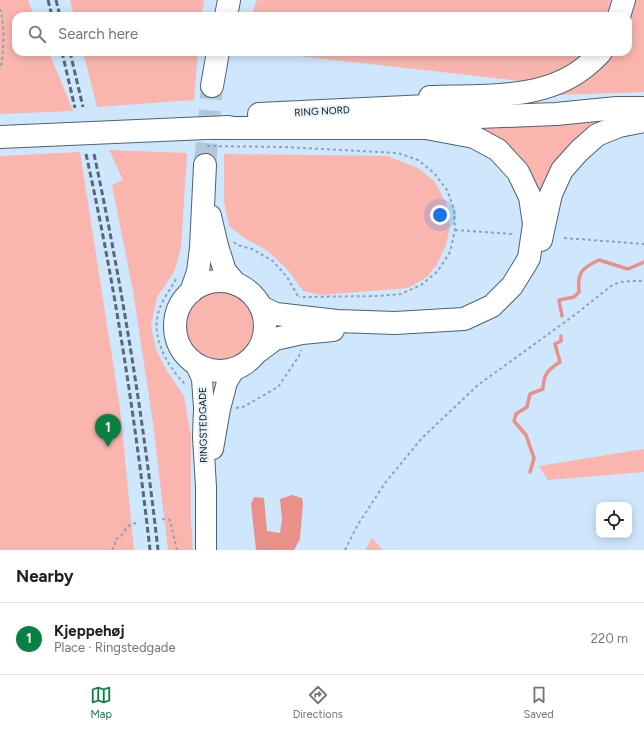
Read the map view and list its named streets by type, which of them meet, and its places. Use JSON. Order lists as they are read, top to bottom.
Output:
{
  "streets": {
    "main road": ["RING NORD"],
    "street": ["RINGSTEDGADE"]
  },
  "page": {
    "search": "Search here",
    "pins": "1",
    "heading": "Nearby",
    "list": [
      {
        "mark": "1",
        "name": "Kjeppehøj",
        "note": "Place · Ringstedgade",
        "value": "220 m"
      }
    ],
    "nav": ["Map", "Directions", "Saved"]
  }
}
